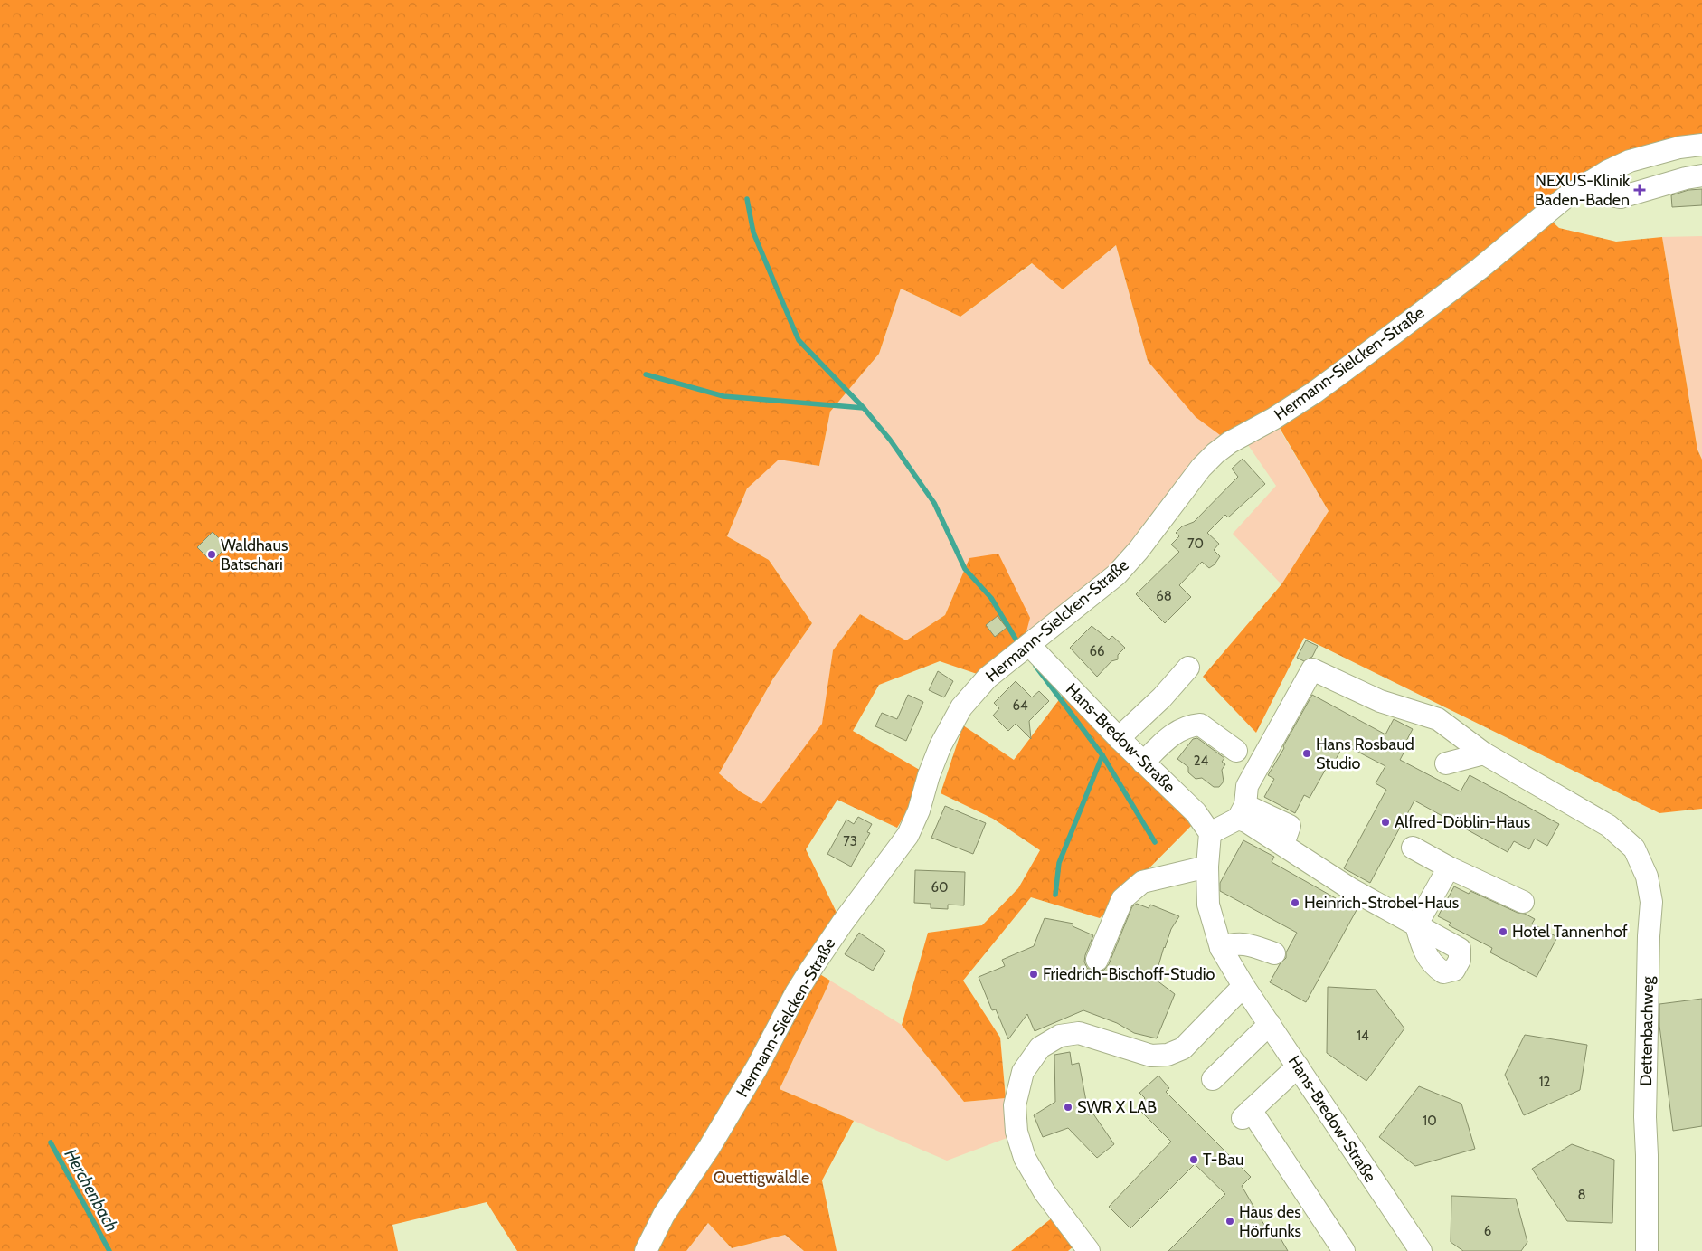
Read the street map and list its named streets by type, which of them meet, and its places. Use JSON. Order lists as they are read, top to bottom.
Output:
{
  "streets": {
    "street": ["Hermann-Sielcken-Straße", "Hans-Bredow-Straße", "Dettenbachweg"]
  },
  "crossings": [
    ["Hermann-Sielcken-Straße", "Hans-Bredow-Straße"]
  ],
  "water": ["Herchenbach"],
  "parks": ["Quettigwäldle"],
  "places": {
    "health": ["NEXUS-Klinik Baden-Baden"],
    "other": [
      "Waldhaus Batschari",
      "Hans Rosbaud Studio",
      "Alfred-Döblin-Haus",
      "Heinrich-Strobel-Haus",
      "Hotel Tannenhof",
      "Friedrich-Bischoff-Studio",
      "SWR X LAB",
      "T-Bau",
      "Haus des Hörfunks"
    ]
  },
  "house_numbers": [
    "70",
    "68",
    "66",
    "64",
    "24",
    "73",
    "60",
    "14",
    "12",
    "10",
    "8",
    "6"
  ]
}
